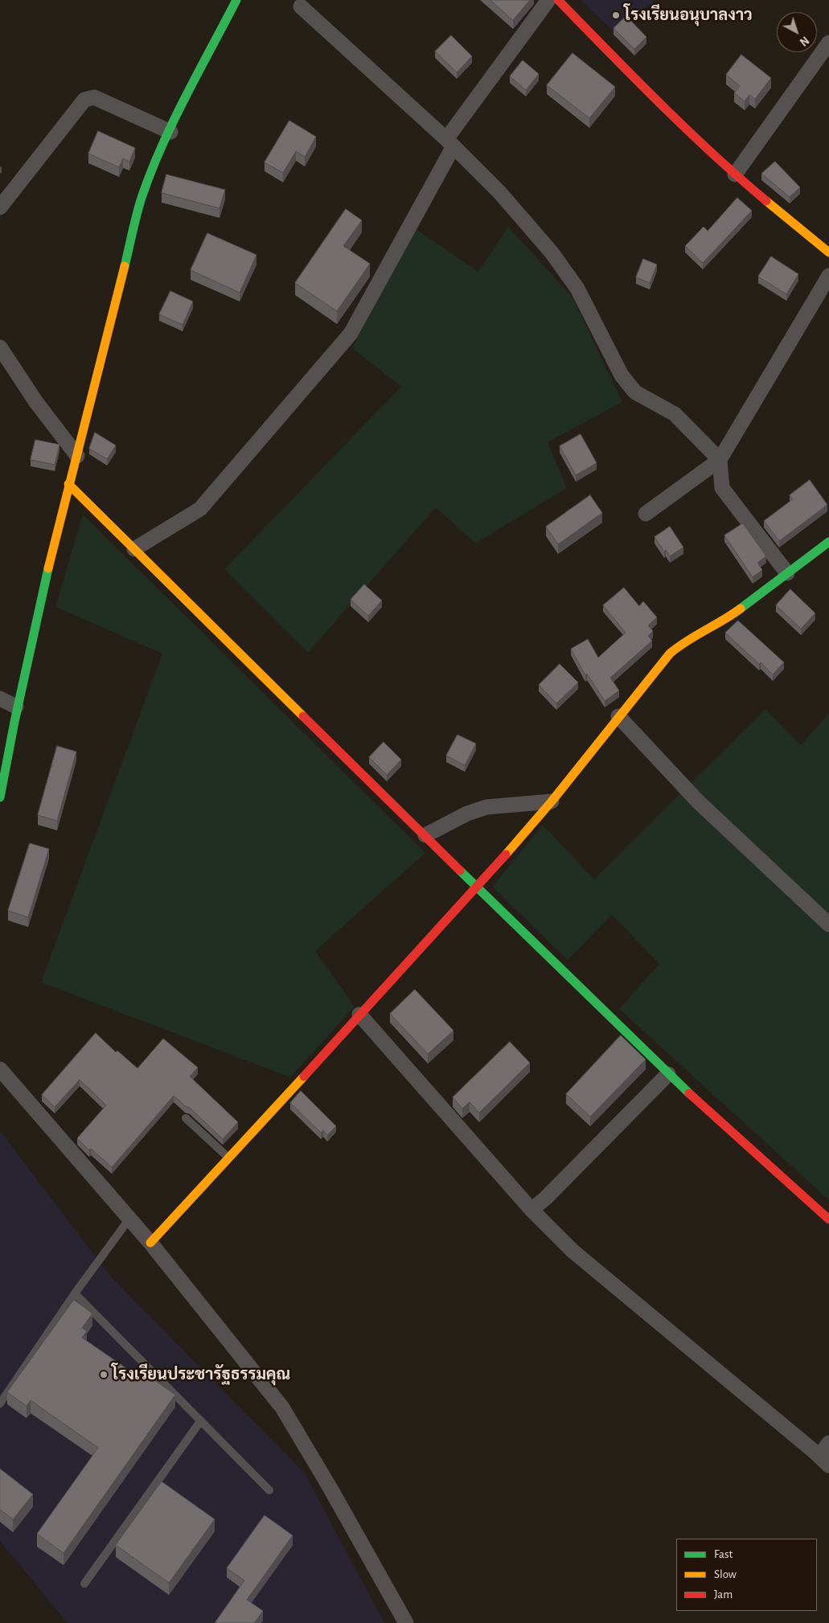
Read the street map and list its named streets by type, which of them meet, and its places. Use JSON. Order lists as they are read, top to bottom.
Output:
{
  "places": ["โรงเรียนอนุบาลงาว", "โรงเรียนประชารัฐธรรมคุณ"],
  "legend": ["Fast", "Slow", "Jam"],
  "north": "bottom right"
}
